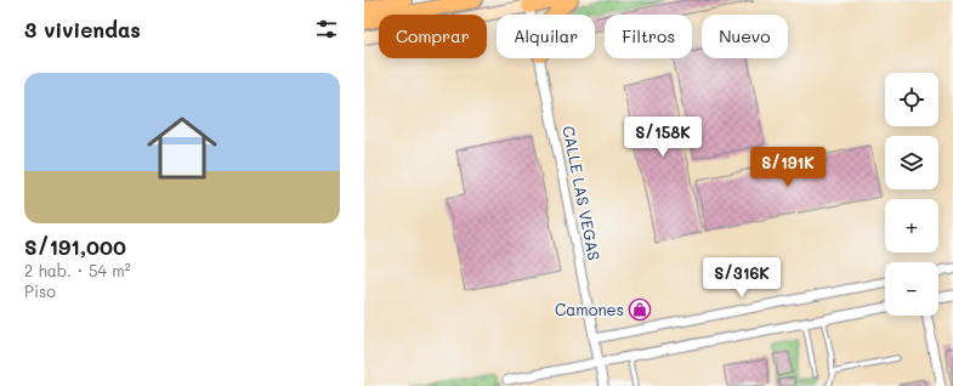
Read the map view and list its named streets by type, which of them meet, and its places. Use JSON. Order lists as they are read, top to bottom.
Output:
{
  "streets": {
    "street": ["CALLE LAS VEGAS"]
  },
  "places": {
    "shop": ["Camones"]
  },
  "page": {
    "heading": "3 viviendas",
    "chip": [
      "Comprar",
      "Alquilar",
      "Filtros",
      "Nuevo"
    ],
    "list": [
      {
        "name": "S/191,000",
        "note": "2 hab. · 54 m² · Piso"
      }
    ],
    "map_buttons": ["+", "−"],
    "price": ["S/158K", "S/191K", "S/316K"]
  }
}
